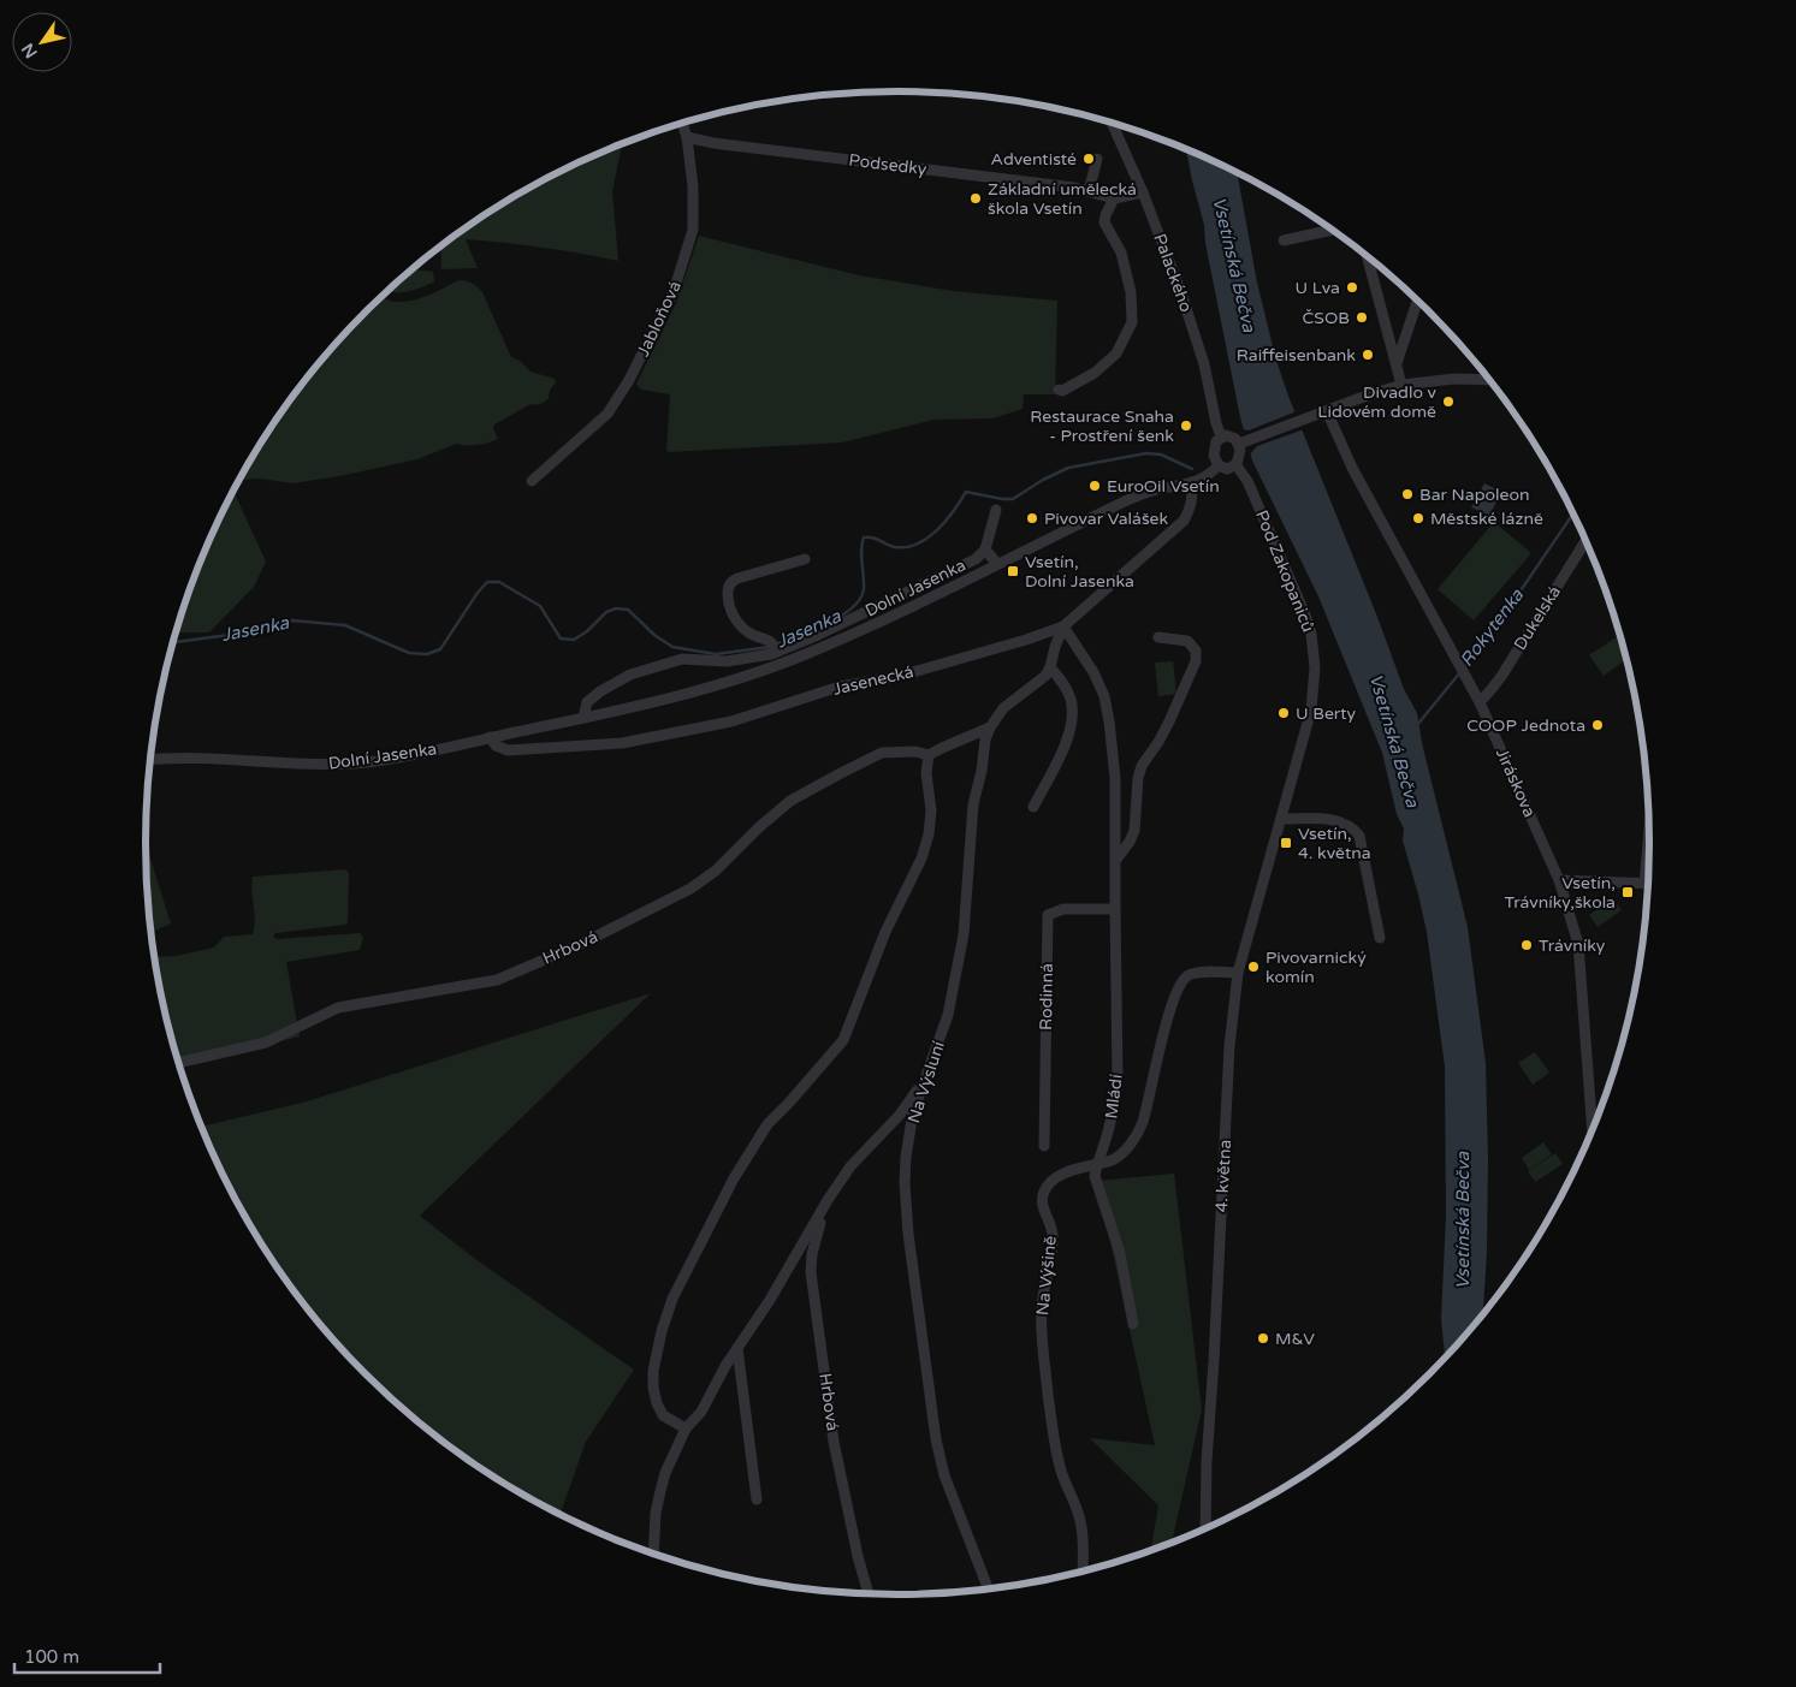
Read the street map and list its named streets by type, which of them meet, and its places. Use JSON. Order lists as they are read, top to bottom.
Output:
{
  "streets": {
    "street": [
      "Podsedky",
      "Palackého",
      "Jabloňová",
      "Pod Zakopaniců",
      "Dolní Jasenka",
      "Dukelská",
      "Jasenecká",
      "Jiráskova",
      "Hrbová",
      "Rodinná",
      "Na Výsluní",
      "Mládí",
      "4. května",
      "Na Výšině"
    ]
  },
  "crossings": [
    ["Podsedky", "Palackého"],
    ["Podsedky", "Jabloňová"],
    ["Palackého", "Pod Zakopaniců"],
    ["Palackého", "Dolní Jasenka"],
    ["Pod Zakopaniců", "Dolní Jasenka"],
    ["Pod Zakopaniců", "4. května"],
    ["Dolní Jasenka", "Jasenecká"],
    ["Dukelská", "Jiráskova"],
    ["Jasenecká", "Na Výsluní"],
    ["Jasenecká", "Mládí"],
    ["Hrbová", "Na Výsluní"],
    ["Rodinná", "Mládí"],
    ["Na Výsluní", "Mládí"],
    ["Mládí", "Na Výšině"],
    ["4. května", "Na Výšině"]
  ],
  "water": ["Vsetínská Bečva", "Rokytenka", "Jasenka"],
  "places": {
    "other": [
      "Adventisté",
      "Základní umělecká škola Vsetín",
      "U Lva",
      "ČSOB",
      "Raiffeisenbank",
      "Divadlo v Lidovém domě",
      "Restaurace Snaha - Prostření šenk",
      "EuroOil Vsetín",
      "Bar Napoleon",
      "Pivovar Valášek",
      "Městské lázně",
      "U Berty",
      "COOP Jednota",
      "Trávníky",
      "Pivovarnický komín",
      "M&V"
    ],
    "transit": ["Vsetín, Dolní Jasenka", "Vsetín, 4. května", "Vsetín, Trávníky,škola"]
  },
  "scale_bar": "100 m",
  "north": "bottom left"
}
